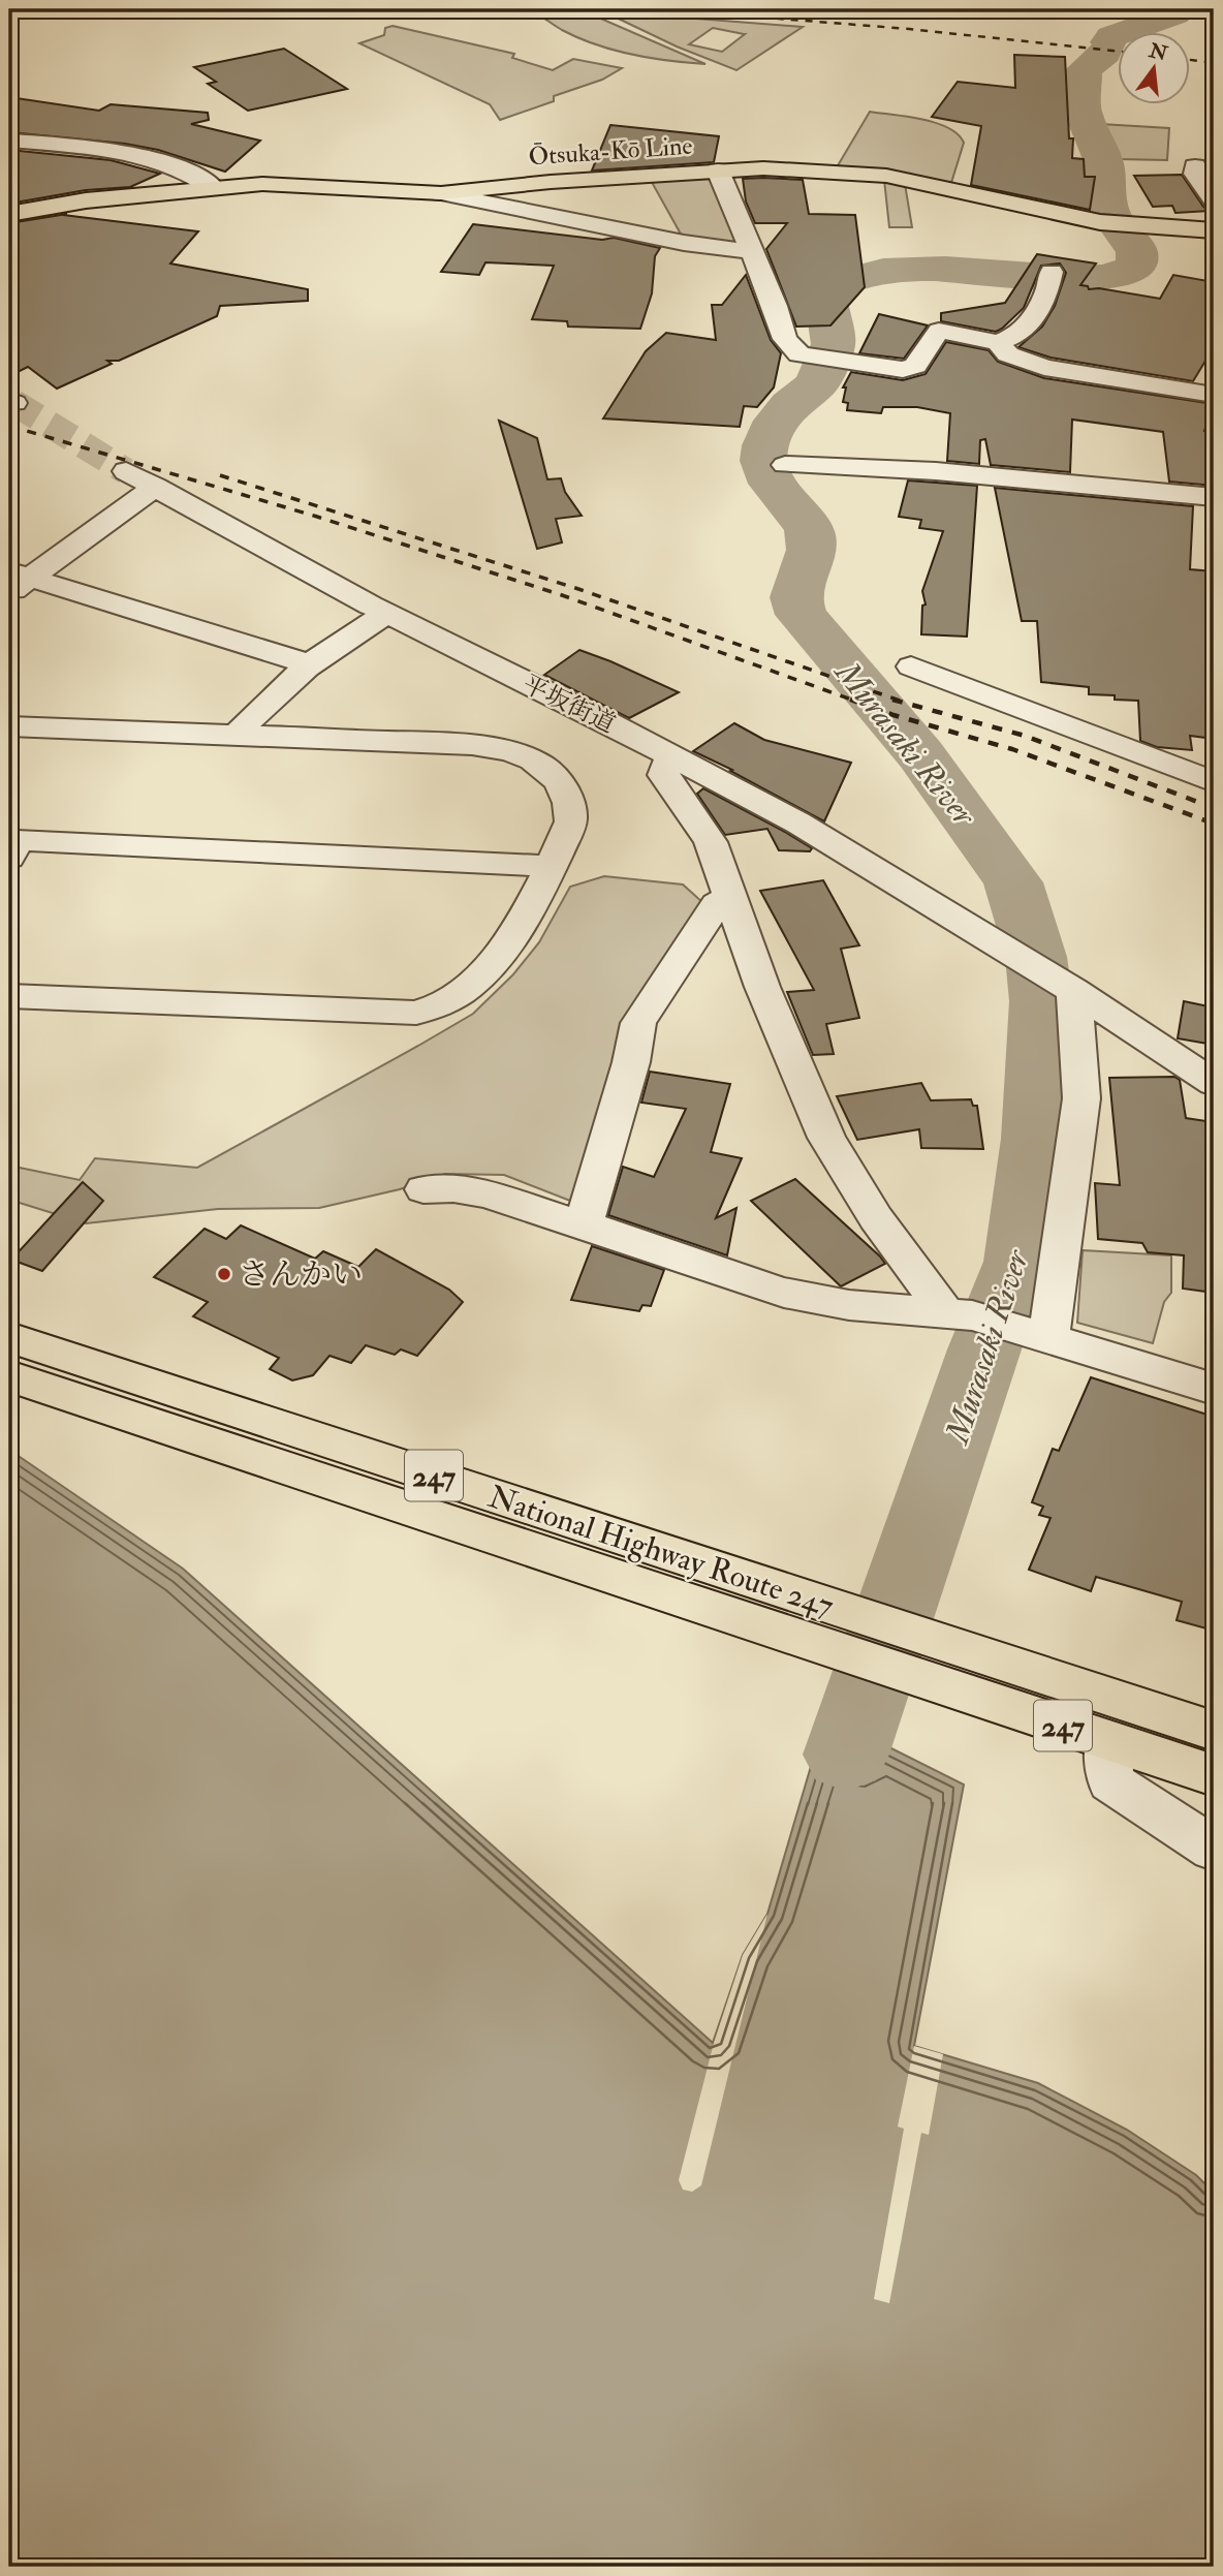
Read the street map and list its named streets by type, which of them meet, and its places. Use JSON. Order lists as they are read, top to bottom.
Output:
{
  "streets": {
    "main road": ["Ōtsuka-Kō Line", "247", "National Highway Route 247"],
    "street": ["平坂街道"]
  },
  "crossings": [
    ["247", "National Highway Route 247"]
  ],
  "water": ["Murasaki River"],
  "places": ["さんかい"],
  "north": "top"
}
